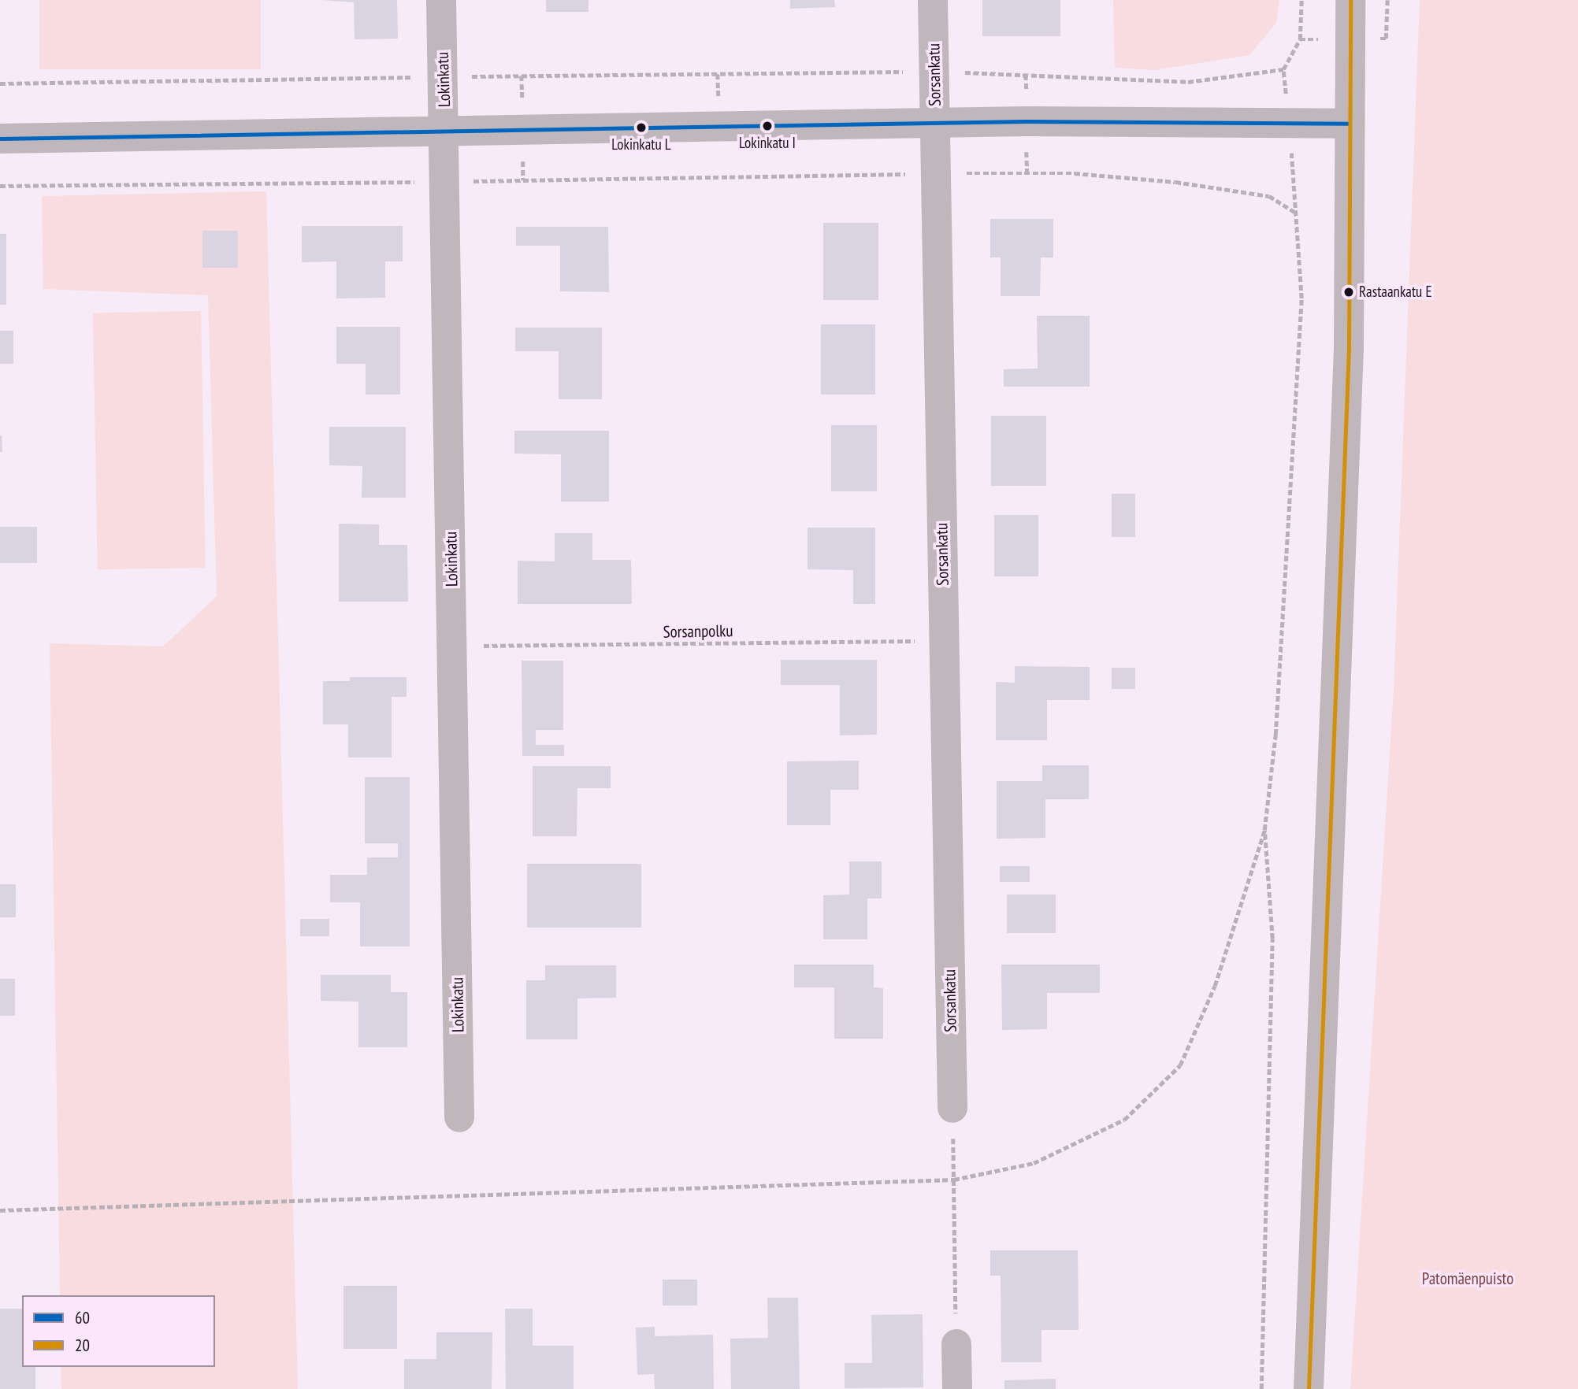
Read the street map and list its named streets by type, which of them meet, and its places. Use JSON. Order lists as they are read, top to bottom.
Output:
{
  "streets": {
    "street": ["Sorsankatu", "Lokinkatu"],
    "path": ["Sorsanpolku"]
  },
  "crossings": [
    ["Sorsankatu", "Sorsanpolku"],
    ["Lokinkatu", "Sorsanpolku"]
  ],
  "parks": ["Patomäenpuisto"],
  "places": ["Lokinkatu I", "Lokinkatu L", "Rastaankatu E"],
  "lines": ["transit line 20", "transit line 60"],
  "legend": ["60", "20"]
}
